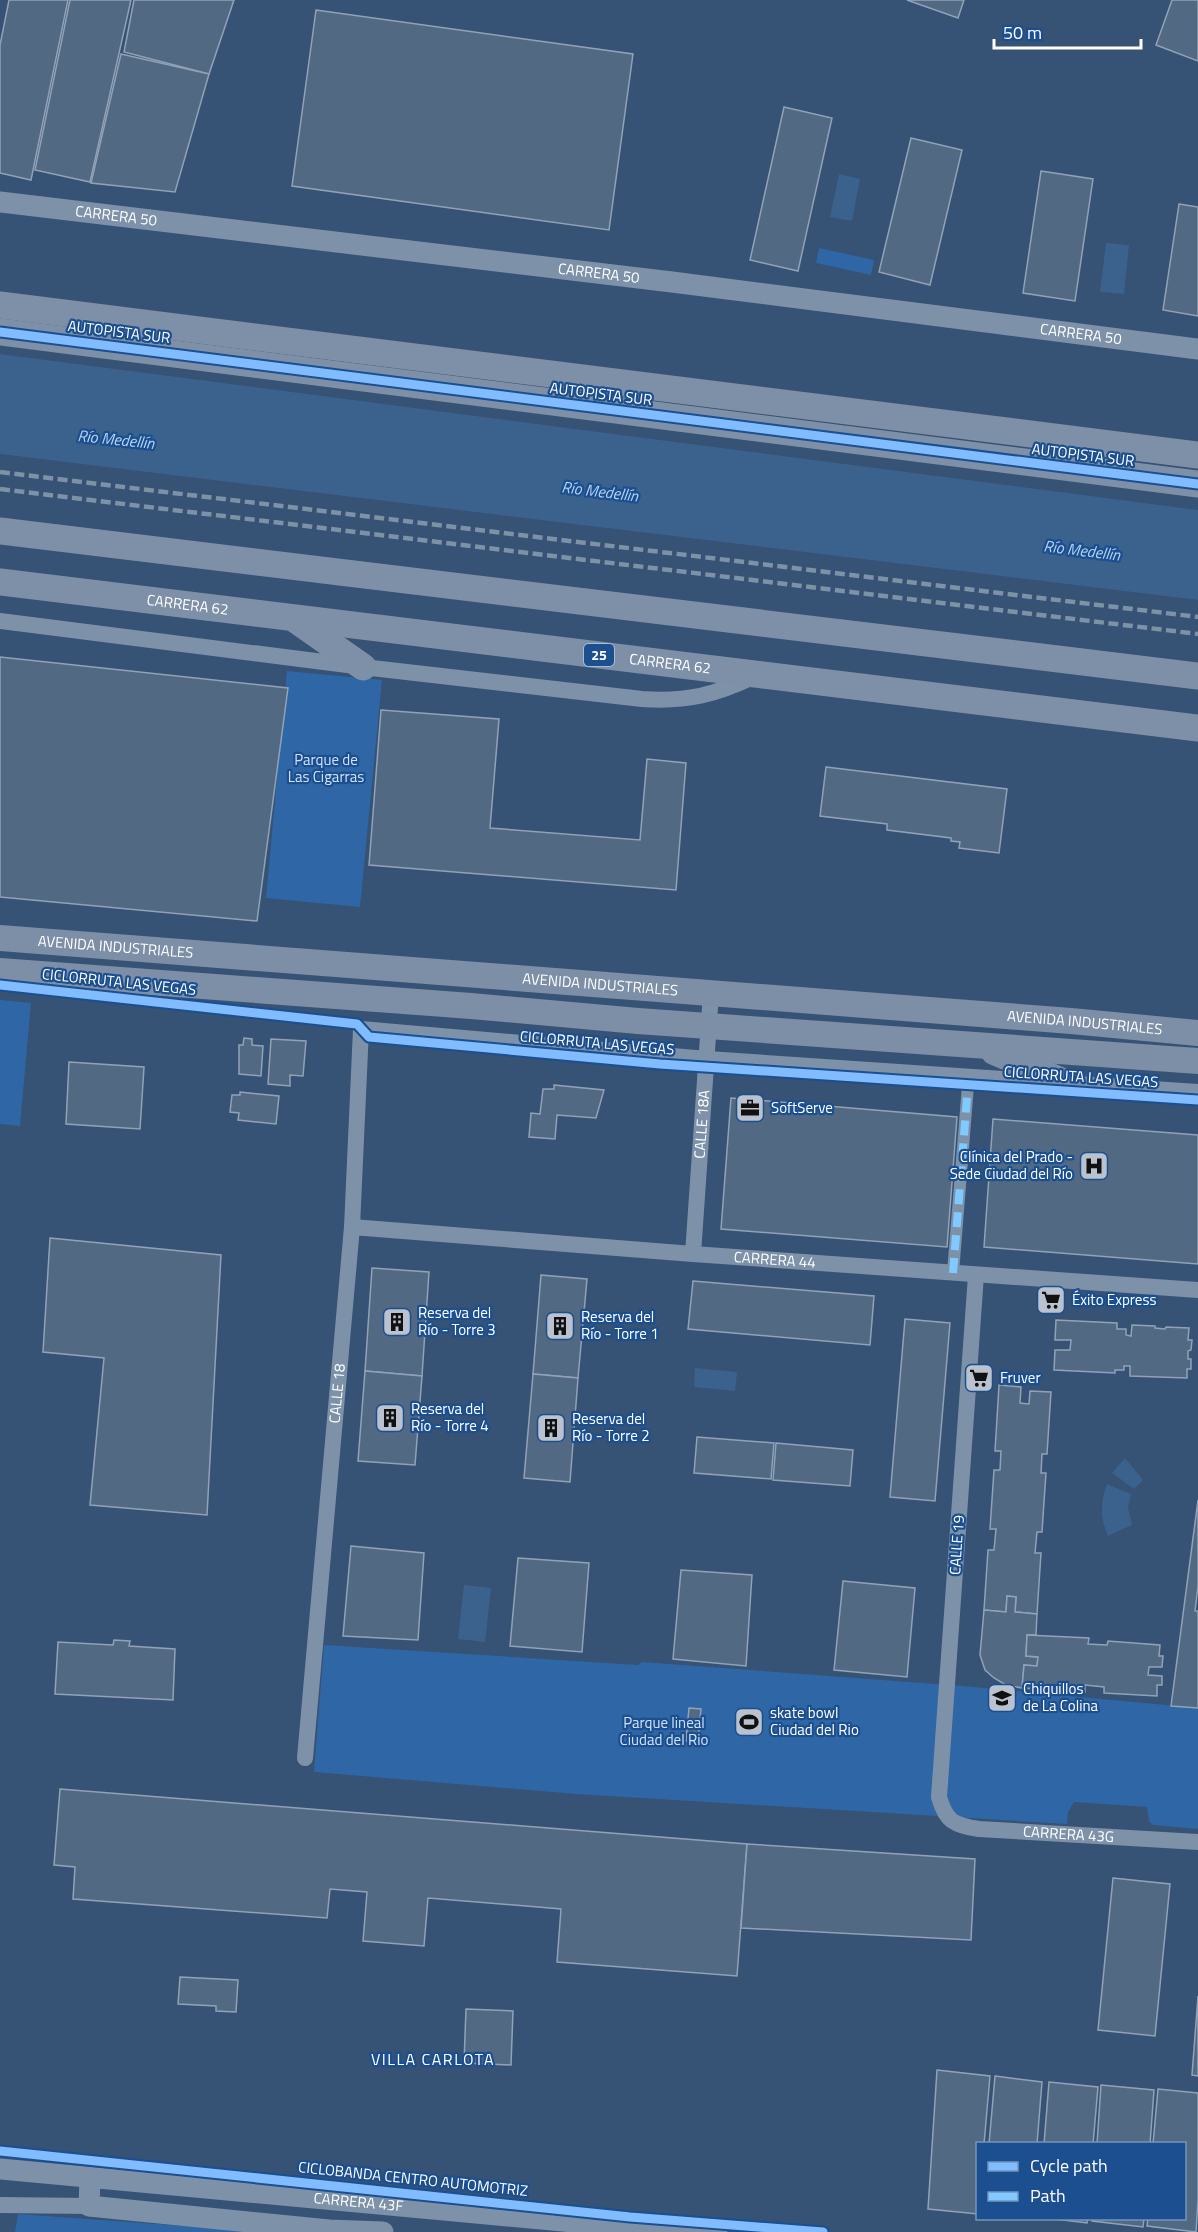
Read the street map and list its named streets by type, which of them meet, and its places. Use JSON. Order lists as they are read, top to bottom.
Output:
{
  "streets": {
    "highway": ["AUTOPISTA SUR", "CARRERA 62", "25"],
    "main road": ["AVENIDA INDUSTRIALES"],
    "street": [
      "CARRERA 50",
      "CALLE 18A",
      "CARRERA 44",
      "CALLE 18",
      "CALLE 19",
      "CARRERA 43G",
      "CARRERA 43F"
    ],
    "cycle path": ["CICLORRUTA LAS VEGAS", "CICLOBANDA CENTRO AUTOMOTRIZ"]
  },
  "crossings": [
    ["AVENIDA INDUSTRIALES", "CALLE 18A"],
    ["CALLE 18A", "CARRERA 44"],
    ["CALLE 18A", "CALLE 18"],
    ["CARRERA 44", "CALLE 18"],
    ["CARRERA 44", "CALLE 19"],
    ["CALLE 19", "CARRERA 43G"]
  ],
  "districts": ["VILLA CARLOTA"],
  "water": ["Río Medellín"],
  "parks": ["Parque de Las Cigarras", "Parque lineal Ciudad del Rio"],
  "places": {
    "office": ["SoftServe"],
    "hospital": ["Clínica del Prado - Sede Ciudad del Río"],
    "supermarket": ["Éxito Express", "Fruver"],
    "building": [
      "Reserva del Río - Torre 3",
      "Reserva del Río - Torre 1",
      "Reserva del Río - Torre 4",
      "Reserva del Río - Torre 2"
    ],
    "school or university": ["Chiquillos de La Colina"],
    "sports": ["skate bowl Ciudad del Rio"]
  },
  "legend": ["Cycle path", "Path"],
  "scale_bar": "50 m"
}
